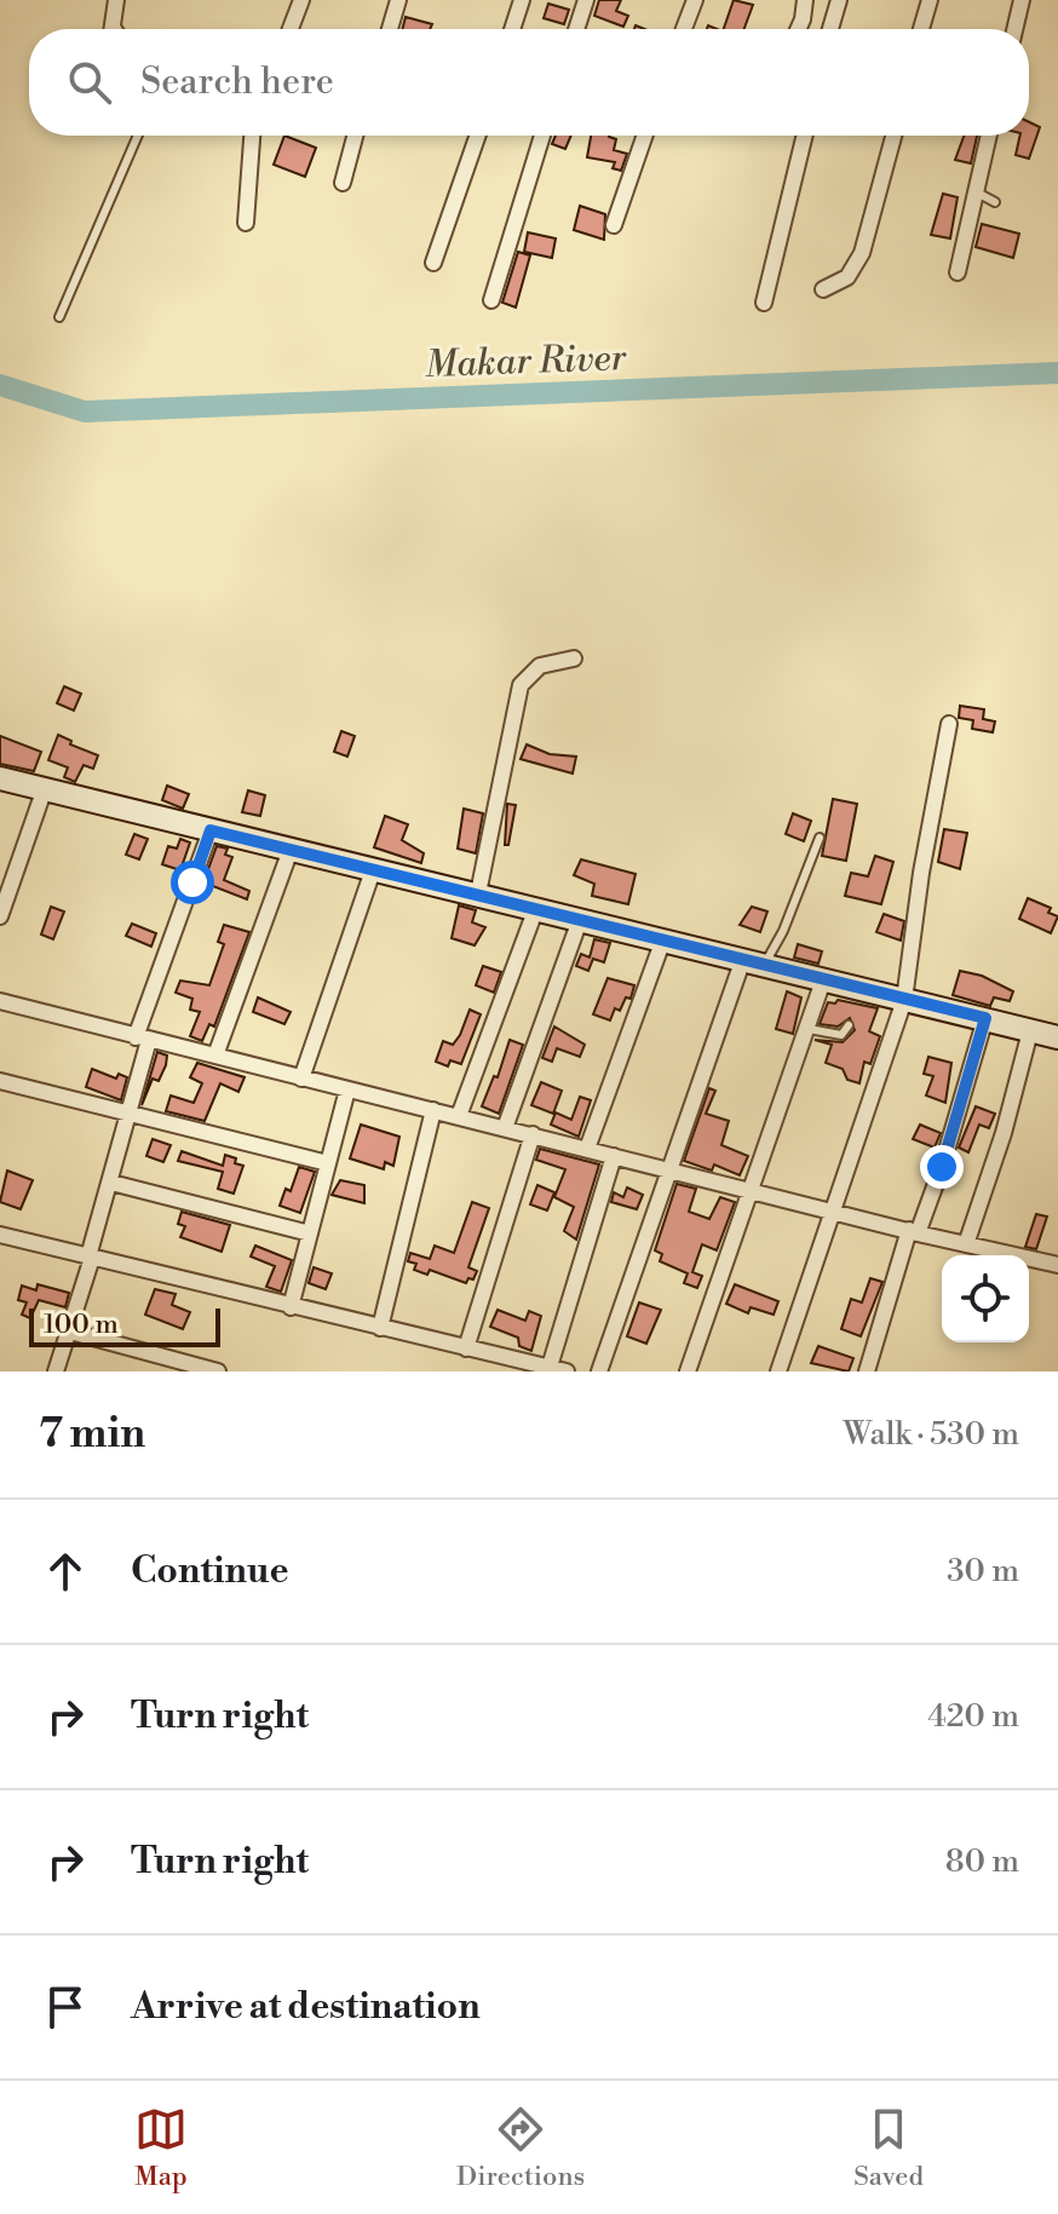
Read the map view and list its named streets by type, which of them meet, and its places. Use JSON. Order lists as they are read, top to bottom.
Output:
{
  "water": ["Makar River"],
  "scale_bar": "100 m",
  "page": {
    "search": "Search here",
    "scale": "100 m",
    "heading": ["7 min", "Walk · 530 m"],
    "list": [
      ["Continue", "30 m"],
      ["Turn right", "420 m"],
      ["Turn right", "80 m"],
      "Arrive at destination"
    ],
    "nav": ["Map", "Directions", "Saved"]
  }
}
